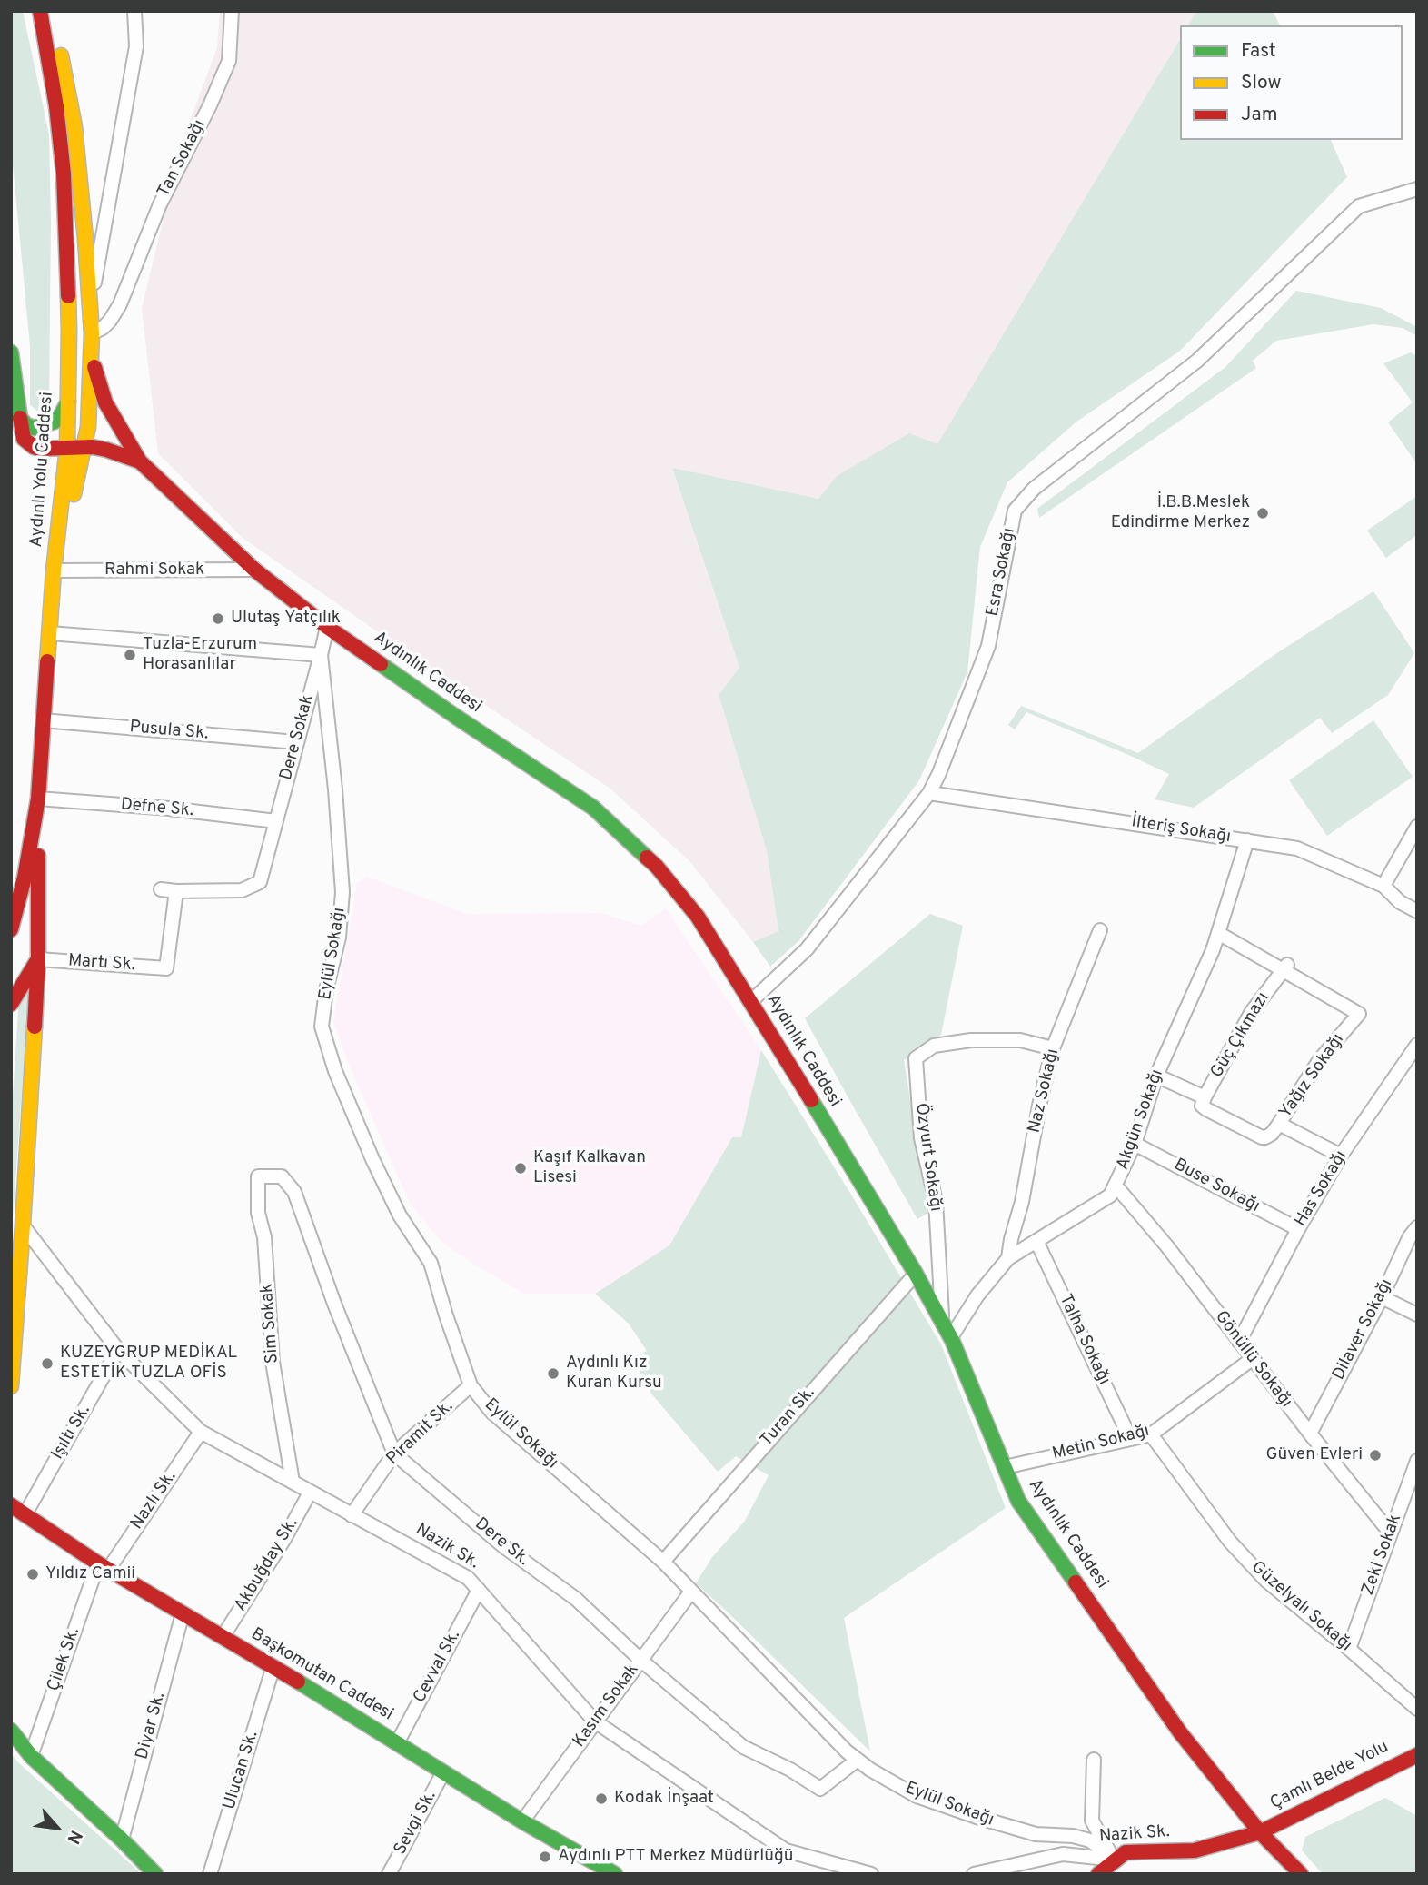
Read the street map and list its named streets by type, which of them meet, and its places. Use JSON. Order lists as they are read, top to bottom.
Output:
{
  "streets": {
    "street": [
      "Tan Sokağı",
      "Aydınlı Yolu Caddesi",
      "Rahmi Sokak",
      "Esra Sokağı",
      "Aydınlık Caddesi",
      "Pusula Sk.",
      "Dere Sokak",
      "Defne Sk.",
      "İlteriş Sokağı",
      "Eylül Sokağı",
      "Martı Sk.",
      "Güç Çıkmazı",
      "Yağız Sokağı",
      "Naz Sokağı",
      "Akgün Sokağı",
      "Özyurt Sokağı",
      "Buse Sokağı",
      "Has Sokağı",
      "Sim Sokak",
      "Dilaver Sokağı",
      "Talha Sokağı",
      "Gönüllü Sokağı",
      "Turan Sk.",
      "Işıltı Sk.",
      "Piramit Sk.",
      "Metin Sokağı",
      "Nazlı Sk.",
      "Dere Sk.",
      "Nazik Sk.",
      "Zeki Sokak",
      "Akbuğday Sk.",
      "Güzelyalı Sokağı",
      "Çilek Sk.",
      "Cevval Sk.",
      "Başkomutan Caddesi",
      "Kasım Sokak",
      "Diyar Sk.",
      "Ulucan Sk.",
      "Çamlı Belde Yolu",
      "Sevgi Sk."
    ]
  },
  "crossings": [
    ["Aydınlı Yolu Caddesi", "Rahmi Sokak"],
    ["Aydınlı Yolu Caddesi", "Aydınlık Caddesi"],
    ["Aydınlı Yolu Caddesi", "Pusula Sk."],
    ["Aydınlı Yolu Caddesi", "Defne Sk."],
    ["Rahmi Sokak", "Aydınlık Caddesi"],
    ["Esra Sokağı", "Aydınlık Caddesi"],
    ["Esra Sokağı", "İlteriş Sokağı"],
    ["Aydınlık Caddesi", "Eylül Sokağı"],
    ["Aydınlık Caddesi", "Akgün Sokağı"],
    ["Aydınlık Caddesi", "Özyurt Sokağı"],
    ["Aydınlık Caddesi", "Turan Sk."],
    ["Aydınlık Caddesi", "Metin Sokağı"],
    ["Aydınlık Caddesi", "Nazik Sk."],
    ["Aydınlık Caddesi", "Çamlı Belde Yolu"],
    ["Pusula Sk.", "Dere Sokak"],
    ["Dere Sokak", "Defne Sk."],
    ["Dere Sokak", "Eylül Sokağı"],
    ["Dere Sokak", "Martı Sk."],
    ["İlteriş Sokağı", "Akgün Sokağı"],
    ["Eylül Sokağı", "Turan Sk."],
    ["Eylül Sokağı", "Piramit Sk."],
    ["Eylül Sokağı", "Dere Sk."],
    ["Eylül Sokağı", "Nazik Sk."],
    ["Eylül Sokağı", "Kasım Sokak"],
    ["Güç Çıkmazı", "Yağız Sokağı"],
    ["Güç Çıkmazı", "Akgün Sokağı"],
    ["Yağız Sokağı", "Has Sokağı"],
    ["Naz Sokağı", "Akgün Sokağı"],
    ["Naz Sokağı", "Özyurt Sokağı"],
    ["Akgün Sokağı", "Buse Sokağı"],
    ["Akgün Sokağı", "Talha Sokağı"],
    ["Akgün Sokağı", "Gönüllü Sokağı"],
    ["Buse Sokağı", "Has Sokağı"],
    ["Has Sokağı", "Gönüllü Sokağı"],
    ["Sim Sokak", "Dere Sk."],
    ["Sim Sokak", "Nazik Sk."],
    ["Dilaver Sokağı", "Gönüllü Sokağı"],
    ["Talha Sokağı", "Metin Sokağı"],
    ["Gönüllü Sokağı", "Metin Sokağı"],
    ["Gönüllü Sokağı", "Zeki Sokak"],
    ["Işıltı Sk.", "Nazik Sk."],
    ["Işıltı Sk.", "Başkomutan Caddesi"],
    ["Piramit Sk.", "Dere Sk."],
    ["Piramit Sk.", "Nazik Sk."],
    ["Metin Sokağı", "Güzelyalı Sokağı"],
    ["Nazlı Sk.", "Nazik Sk."],
    ["Nazlı Sk.", "Çilek Sk."],
    ["Nazlı Sk.", "Başkomutan Caddesi"],
    ["Dere Sk.", "Kasım Sokak"],
    ["Nazik Sk.", "Akbuğday Sk."],
    ["Nazik Sk.", "Cevval Sk."],
    ["Nazik Sk.", "Kasım Sokak"],
    ["Nazik Sk.", "Çamlı Belde Yolu"],
    ["Zeki Sokak", "Güzelyalı Sokağı"],
    ["Akbuğday Sk.", "Başkomutan Caddesi"],
    ["Çilek Sk.", "Başkomutan Caddesi"],
    ["Cevval Sk.", "Başkomutan Caddesi"],
    ["Başkomutan Caddesi", "Kasım Sokak"],
    ["Başkomutan Caddesi", "Diyar Sk."],
    ["Başkomutan Caddesi", "Ulucan Sk."],
    ["Başkomutan Caddesi", "Sevgi Sk."]
  ],
  "places": [
    "İ.B.B.Meslek Edindirme Merkez",
    "Ulutaş Yatçılık",
    "Tuzla-Erzurum Horasanlılar",
    "Kaşıf Kalkavan Lisesi",
    "KUZEYGRUP MEDİKAL ESTETİK TUZLA OFİS",
    "Aydınlı Kız Kuran Kursu",
    "Güven Evleri",
    "Yıldız Camii",
    "Kodak İnşaat",
    "Aydınlı PTT Merkez Müdürlüğü"
  ],
  "legend": ["Fast", "Slow", "Jam"],
  "north": "bottom right"
}
